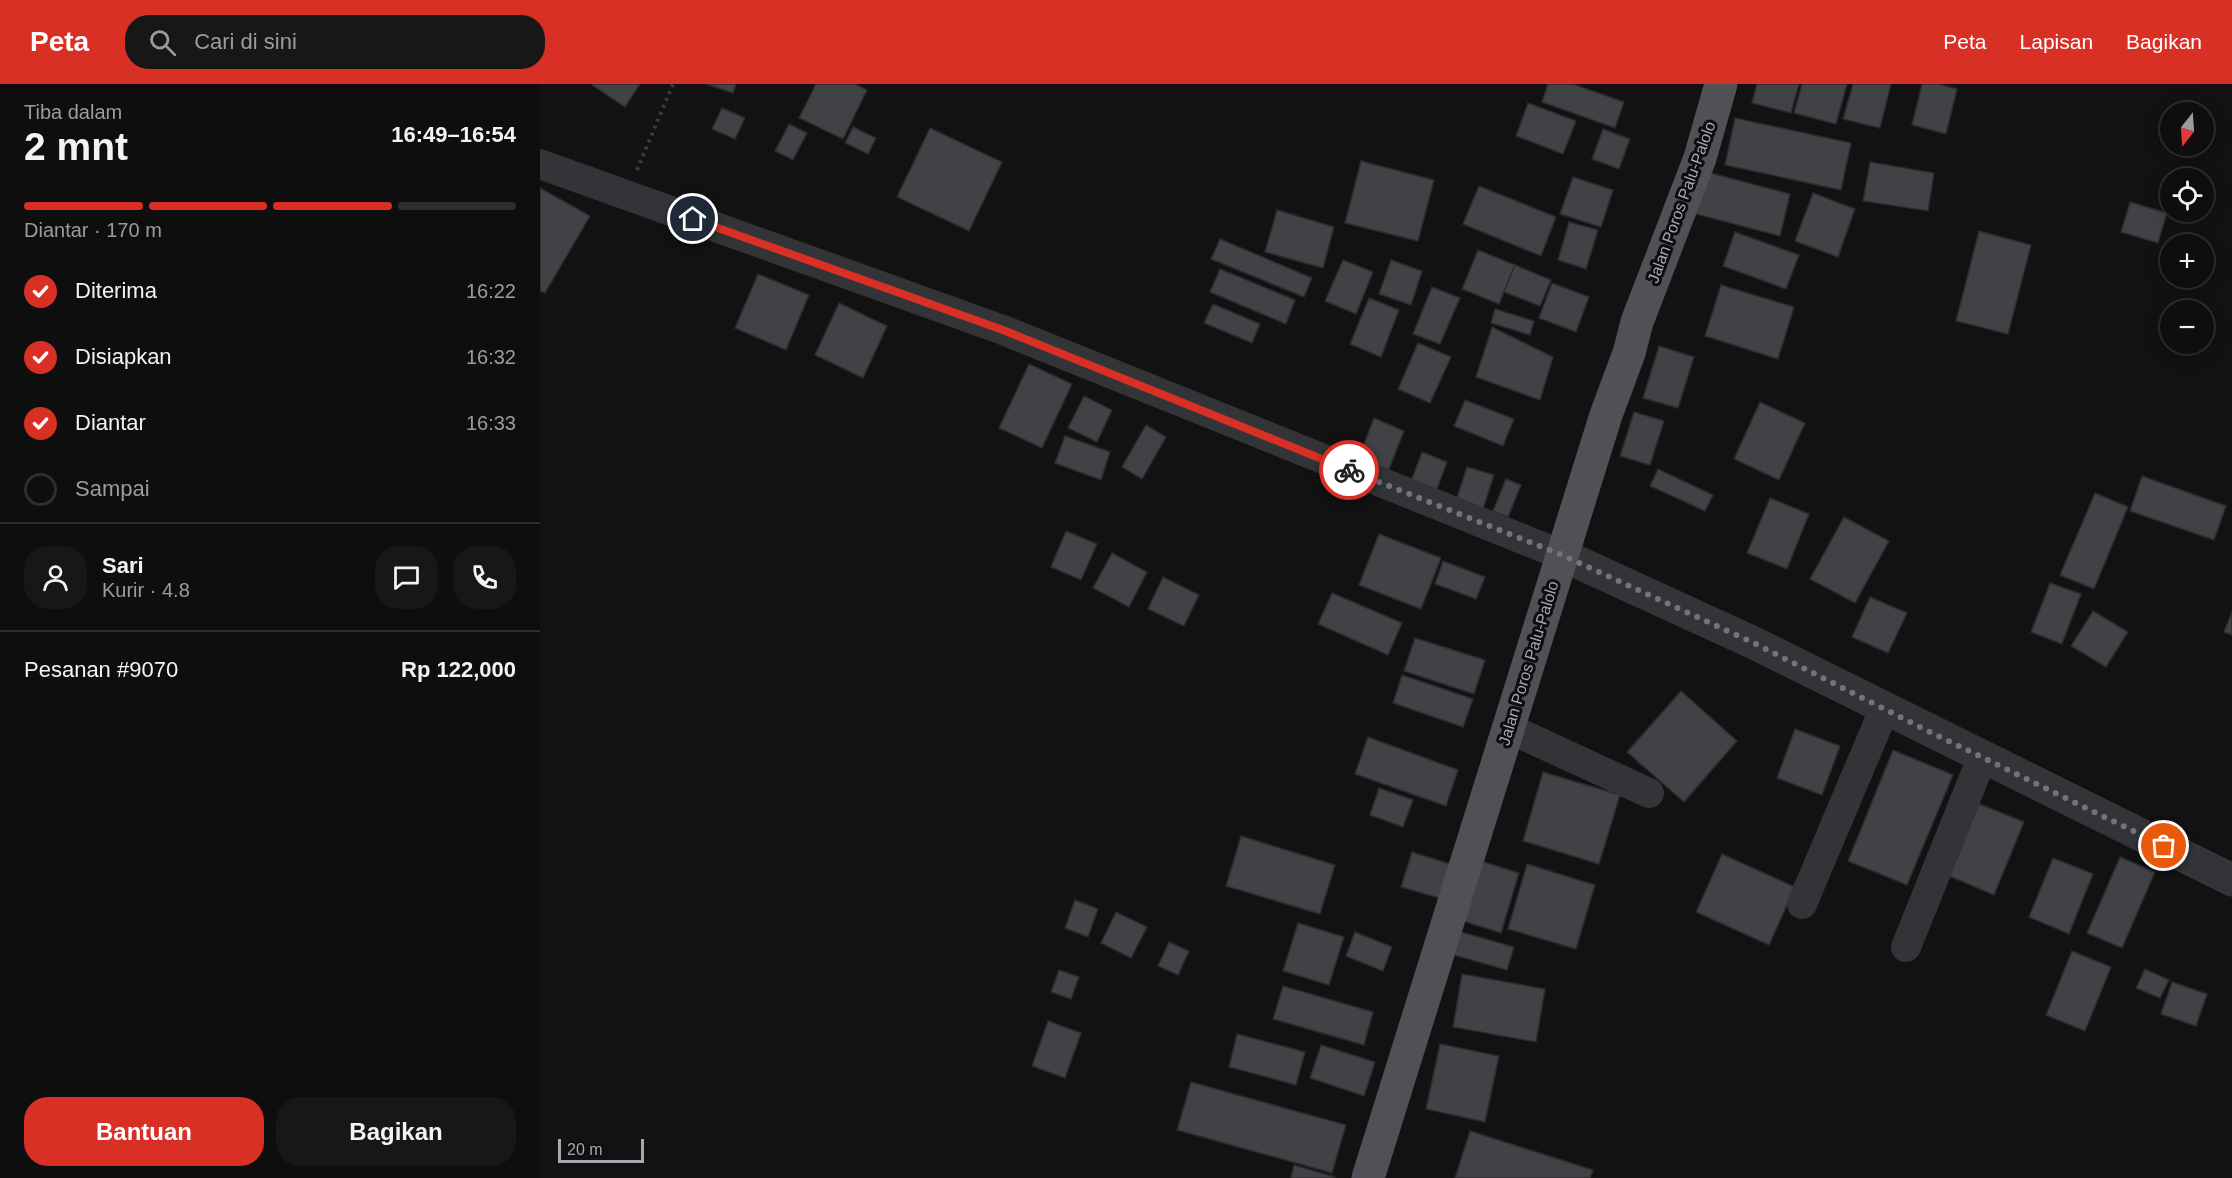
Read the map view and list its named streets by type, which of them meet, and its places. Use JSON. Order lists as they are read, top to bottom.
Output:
{
  "streets": {
    "main road": ["Jalan Poros Palu-Palolo"]
  },
  "scale_bar": "20 m",
  "north": "bottom",
  "page": {
    "header": "Peta",
    "search": "Cari di sini",
    "nav": ["Peta", "Lapisan", "Bagikan"],
    "heading": ["2 mnt", "Tiba dalam", "16:49–16:54"],
    "panel": [
      "Sari",
      "Kurir · 4.8",
      "Pesanan #9070",
      "Rp 122,000"
    ],
    "map_buttons": ["+", "−"],
    "bar": "Diantar · 170 m",
    "list": [
      ["Diterima", "16:22"],
      ["Disiapkan", "16:32"],
      ["Diantar", "16:33"],
      "Sampai"
    ],
    "buttons": ["Bantuan", "Bagikan"],
    "scale": "20 m"
  }
}
